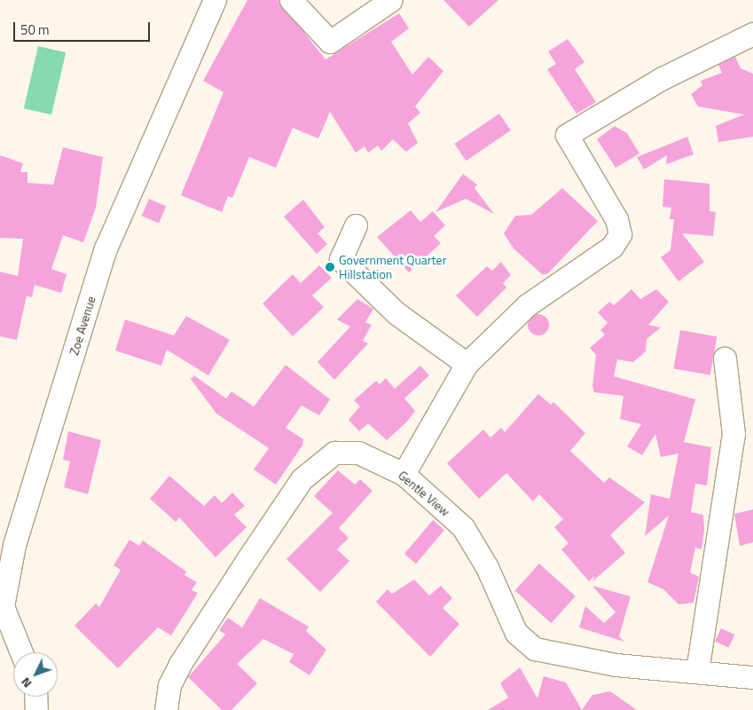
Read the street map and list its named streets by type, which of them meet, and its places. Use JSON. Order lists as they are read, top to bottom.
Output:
{
  "streets": {
    "street": ["Zoe Avenue", "Gentle View"]
  },
  "places": ["Government Quarter Hillstation"],
  "scale_bar": "50 m",
  "north": "bottom left"
}
